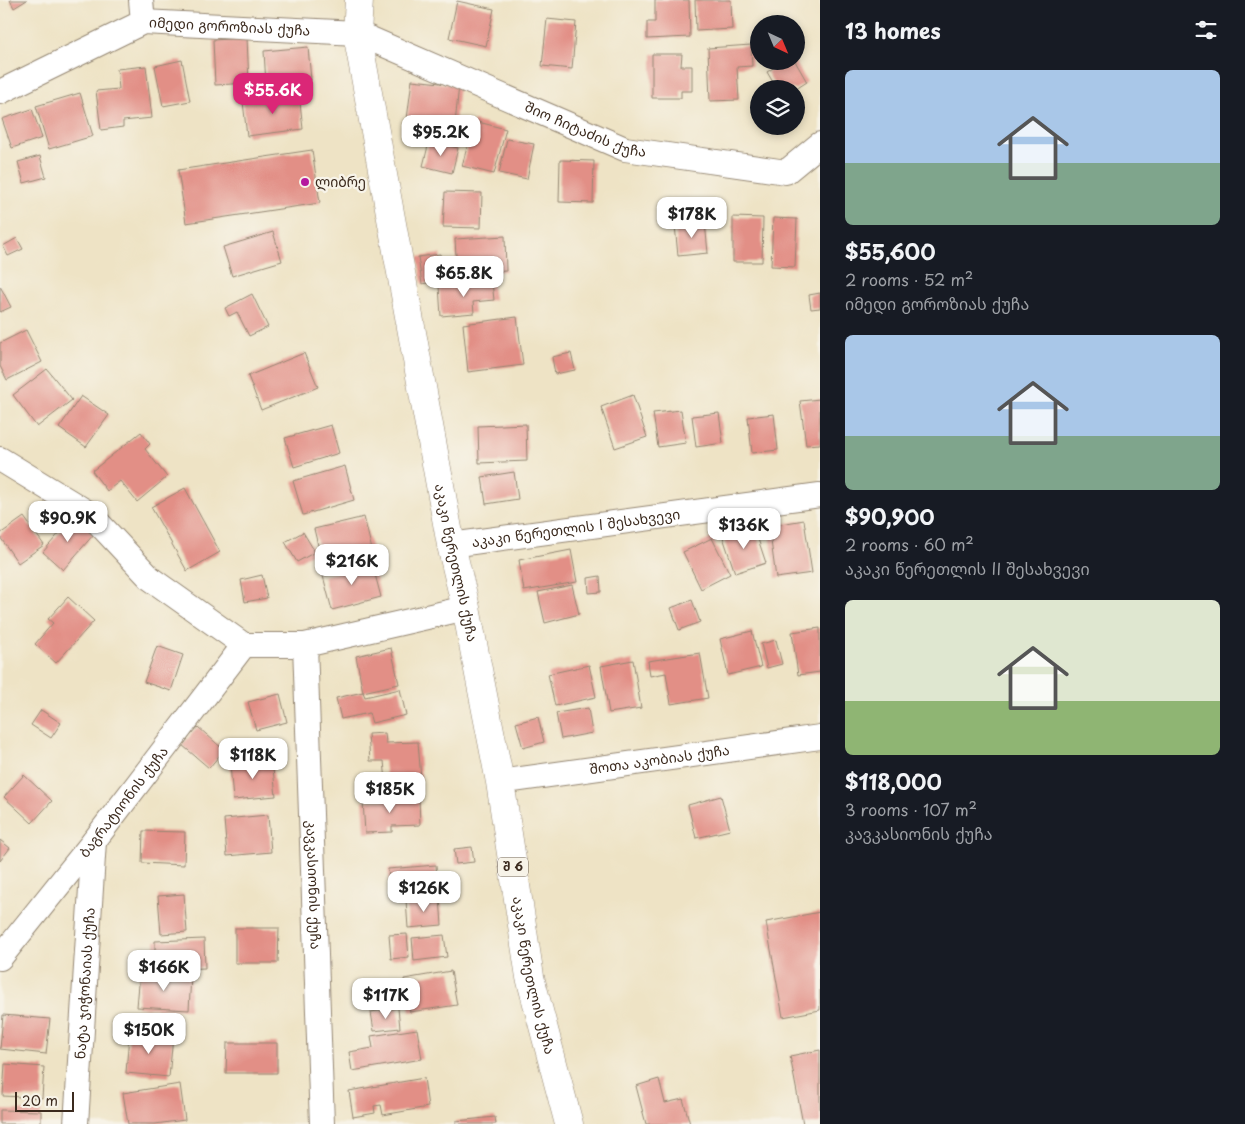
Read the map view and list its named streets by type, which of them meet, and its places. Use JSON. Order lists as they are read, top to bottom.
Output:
{
  "streets": {
    "main road": ["აკაკი წერეთლის ქუჩა", "შ 6"],
    "street": [
      "იმედი გოროზიას ქუჩა",
      "შიო ჩიტაძის ქუჩა",
      "აკაკი წერეთლის I შესახვევი",
      "შოთა აკობიას ქუჩა",
      "ბაგრატიონის ქუჩა",
      "კავკასიონის ქუჩა",
      "ნატა ჯიჭონაიას ქუჩა"
    ]
  },
  "crossings": [
    ["იმედი გოროზიას ქუჩა", "შიო ჩიტაძის ქუჩა"],
    ["იმედი გოროზიას ქუჩა", "აკაკი წერეთლის ქუჩა"],
    ["შიო ჩიტაძის ქუჩა", "აკაკი წერეთლის ქუჩა"],
    ["აკაკი წერეთლის I შესახვევი", "აკაკი წერეთლის ქუჩა"],
    ["აკაკი წერეთლის ქუჩა", "შოთა აკობიას ქუჩა"],
    ["ბაგრატიონის ქუჩა", "ნატა ჯიჭონაიას ქუჩა"]
  ],
  "places": ["ლიბრე"],
  "scale_bar": "20 m",
  "north": "bottom right",
  "page": {
    "heading": "13 homes",
    "list": [
      {
        "name": "$55,600",
        "note": "2 rooms · 52 m² · იმედი გოროზიას ქუჩა"
      },
      {
        "name": "$90,900",
        "note": "2 rooms · 60 m² · აკაკი წერეთლის II შესახვევი"
      },
      {
        "name": "$118,000",
        "note": "3 rooms · 107 m² · კავკასიონის ქუჩა"
      }
    ],
    "price": [
      "$55.6K",
      "$95.2K",
      "$178K",
      "$65.8K",
      "$90.9K",
      "$136K",
      "$216K",
      "$118K",
      "$185K",
      "$126K",
      "$166K",
      "$117K",
      "$150K"
    ],
    "scale": "20 m"
  }
}
